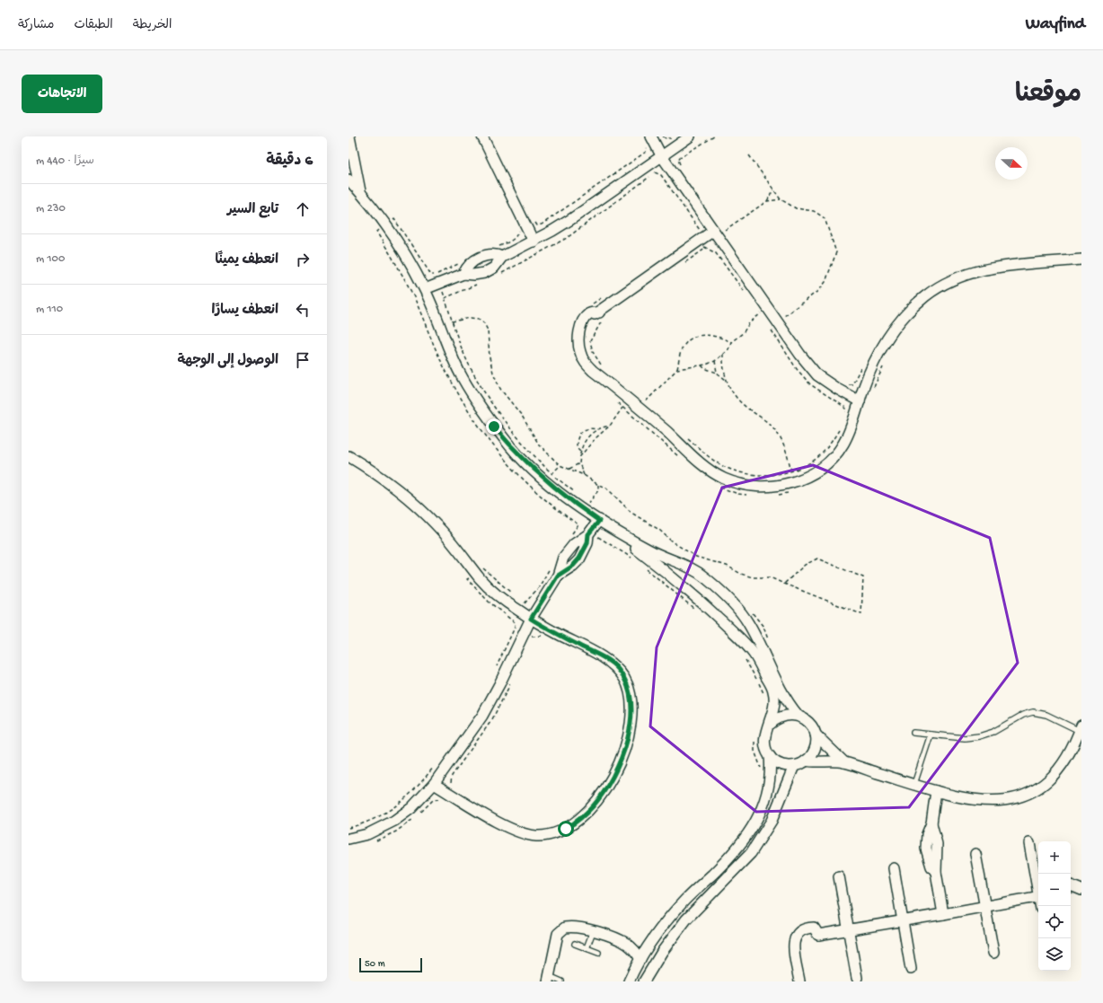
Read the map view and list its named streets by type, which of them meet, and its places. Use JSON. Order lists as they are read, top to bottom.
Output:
{
  "scale_bar": "50 m",
  "north": "right",
  "page": {
    "header": "Wayfind",
    "nav": ["الخريطة", "الطبقات", "مشاركة"],
    "title": "موقعنا",
    "buttons": "الاتجاهات",
    "heading": ["6 دقيقة", "سيرًا · 440 m"],
    "list": [
      ["تابع السير", "230 m"],
      ["انعطف يمينًا", "100 m"],
      ["انعطف يسارًا", "110 m"],
      "الوصول إلى الوجهة"
    ],
    "map_buttons": ["+", "−"],
    "scale": "50 m"
  }
}
